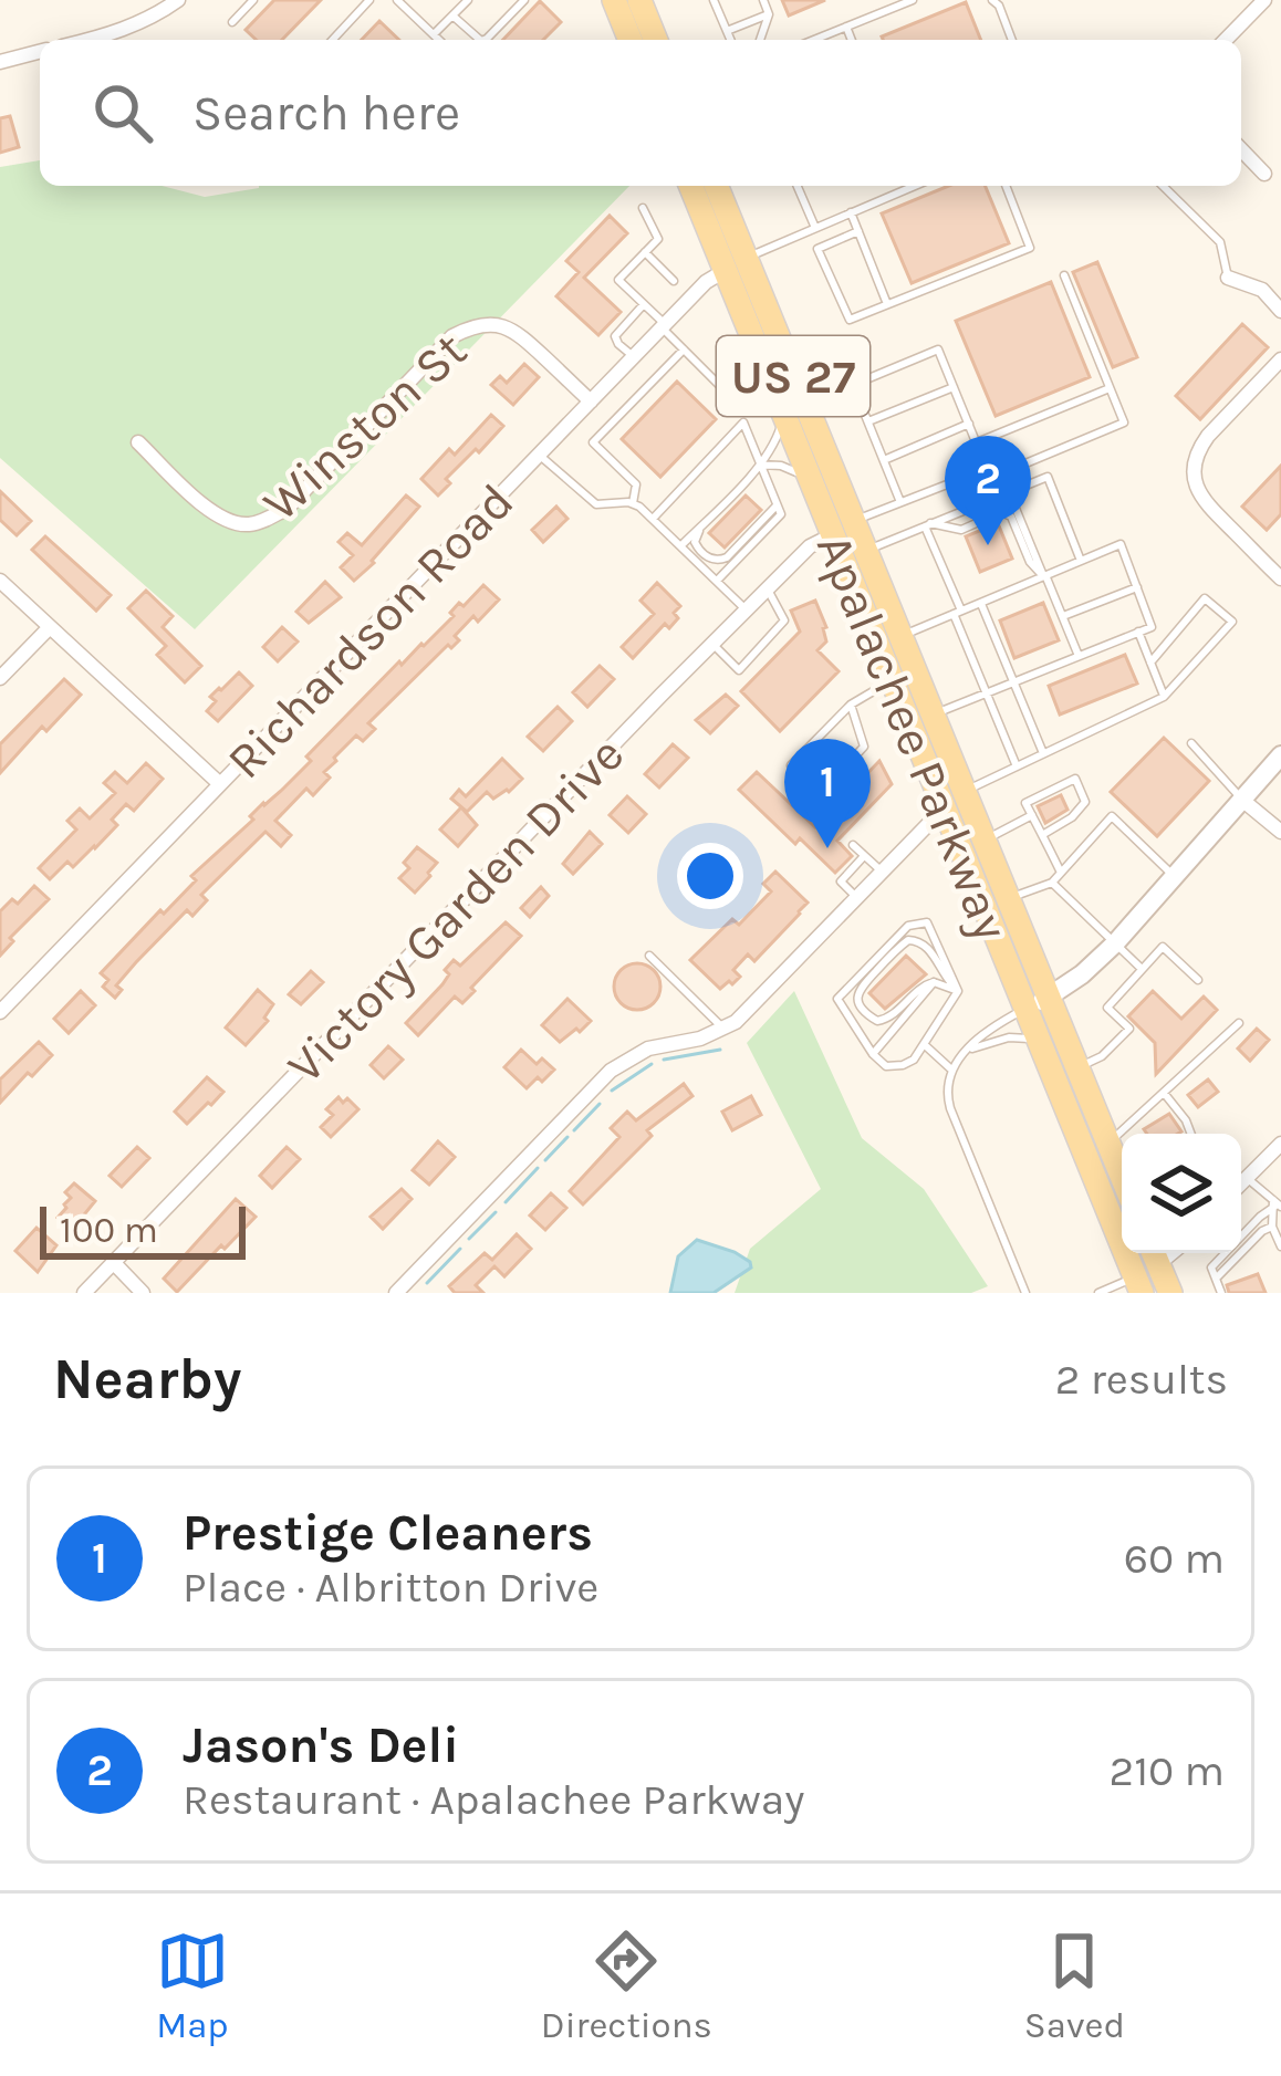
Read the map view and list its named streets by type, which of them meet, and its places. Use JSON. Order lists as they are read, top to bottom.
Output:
{
  "streets": {
    "main road": ["US 27", "Apalachee Parkway"],
    "street": ["Winston St", "Richardson Road", "Victory Garden Drive"]
  },
  "crossings": [
    ["Winston St", "Richardson Road"],
    ["Richardson Road", "Apalachee Parkway"],
    ["Apalachee Parkway", "Victory Garden Drive"]
  ],
  "scale_bar": "100 m",
  "page": {
    "search": "Search here",
    "pins": ["2", "1"],
    "scale": "100 m",
    "heading": ["Nearby", "2 results"],
    "list": [
      {
        "mark": "1",
        "name": "Prestige Cleaners",
        "note": "Place · Albritton Drive",
        "value": "60 m"
      },
      {
        "mark": "2",
        "name": "Jason's Deli",
        "note": "Restaurant · Apalachee Parkway",
        "value": "210 m"
      }
    ],
    "nav": ["Map", "Directions", "Saved"]
  }
}
